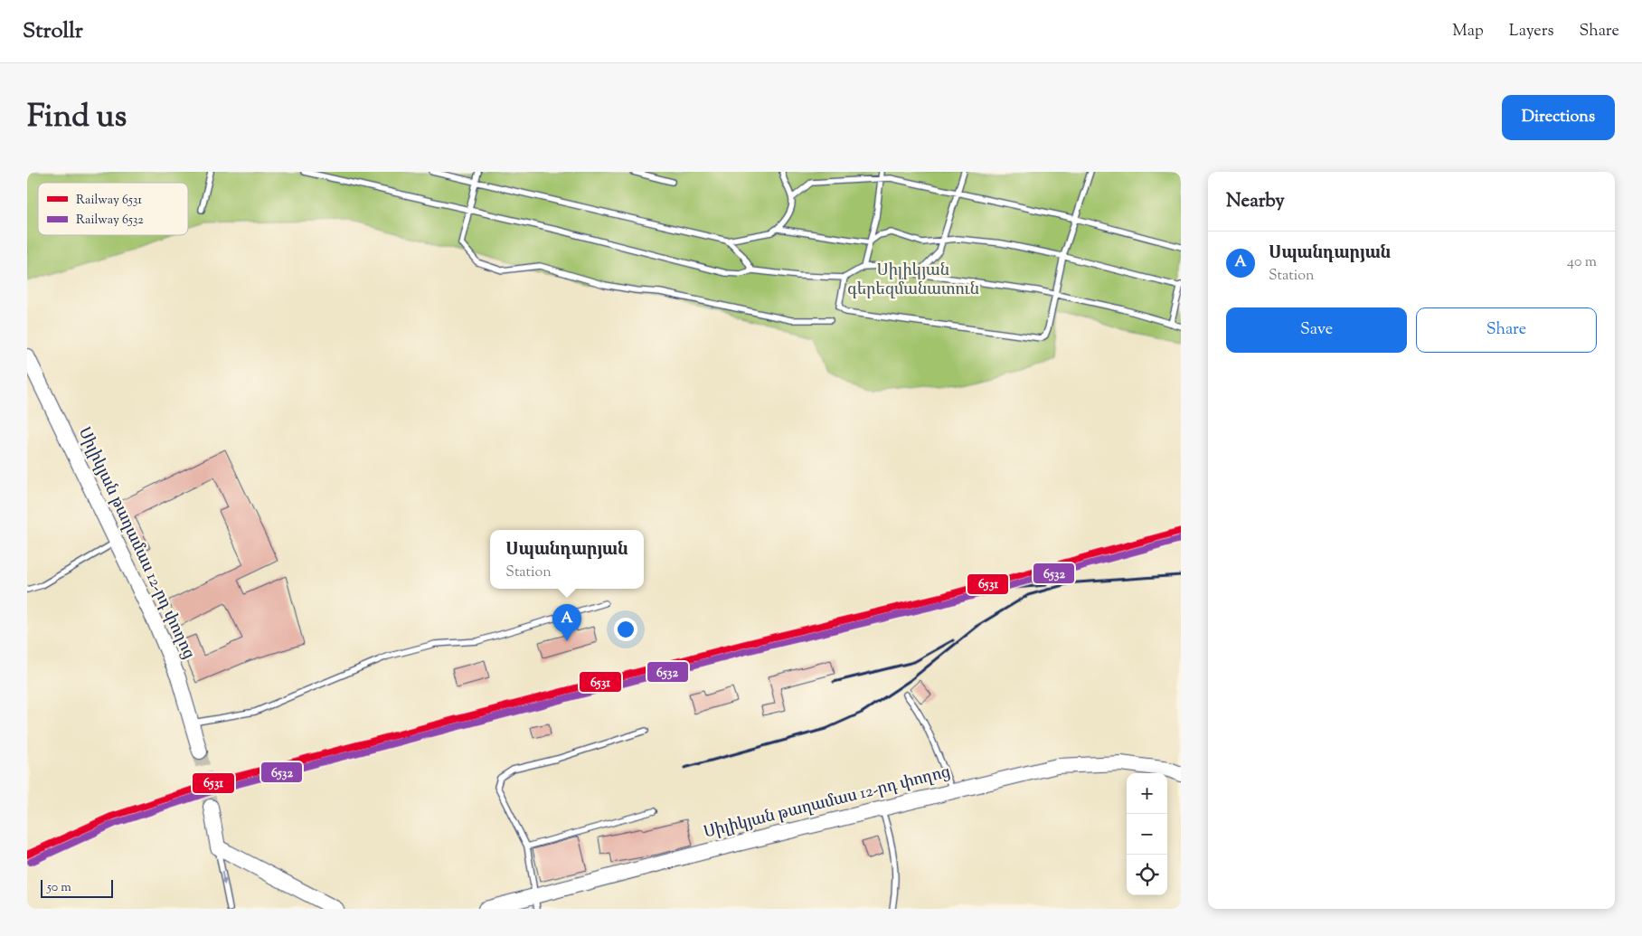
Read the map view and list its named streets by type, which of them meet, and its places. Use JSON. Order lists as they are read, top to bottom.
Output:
{
  "streets": {
    "main road": ["Սիլիկյան թաղամաս 12-րդ փողոց"]
  },
  "parks": ["Սիլիկյան գերեզմանատուն"],
  "lines": ["rail line 6531", "rail line 6532"],
  "legend": ["Railway 6531", "Railway 6532"],
  "scale_bar": "50 m",
  "page": {
    "header": "Strollr",
    "nav": ["Map", "Layers", "Share"],
    "title": "Find us",
    "buttons": [
      "Directions",
      ["Save", "Share"]
    ],
    "heading": "Nearby",
    "list": [
      {
        "mark": "A",
        "name": "Սպանդարյան",
        "note": "Station",
        "value": "40 m"
      }
    ],
    "popup": ["Սպանդարյան", "Station"],
    "pins": "A",
    "map_buttons": ["+", "−"],
    "scale": "50 m"
  }
}
